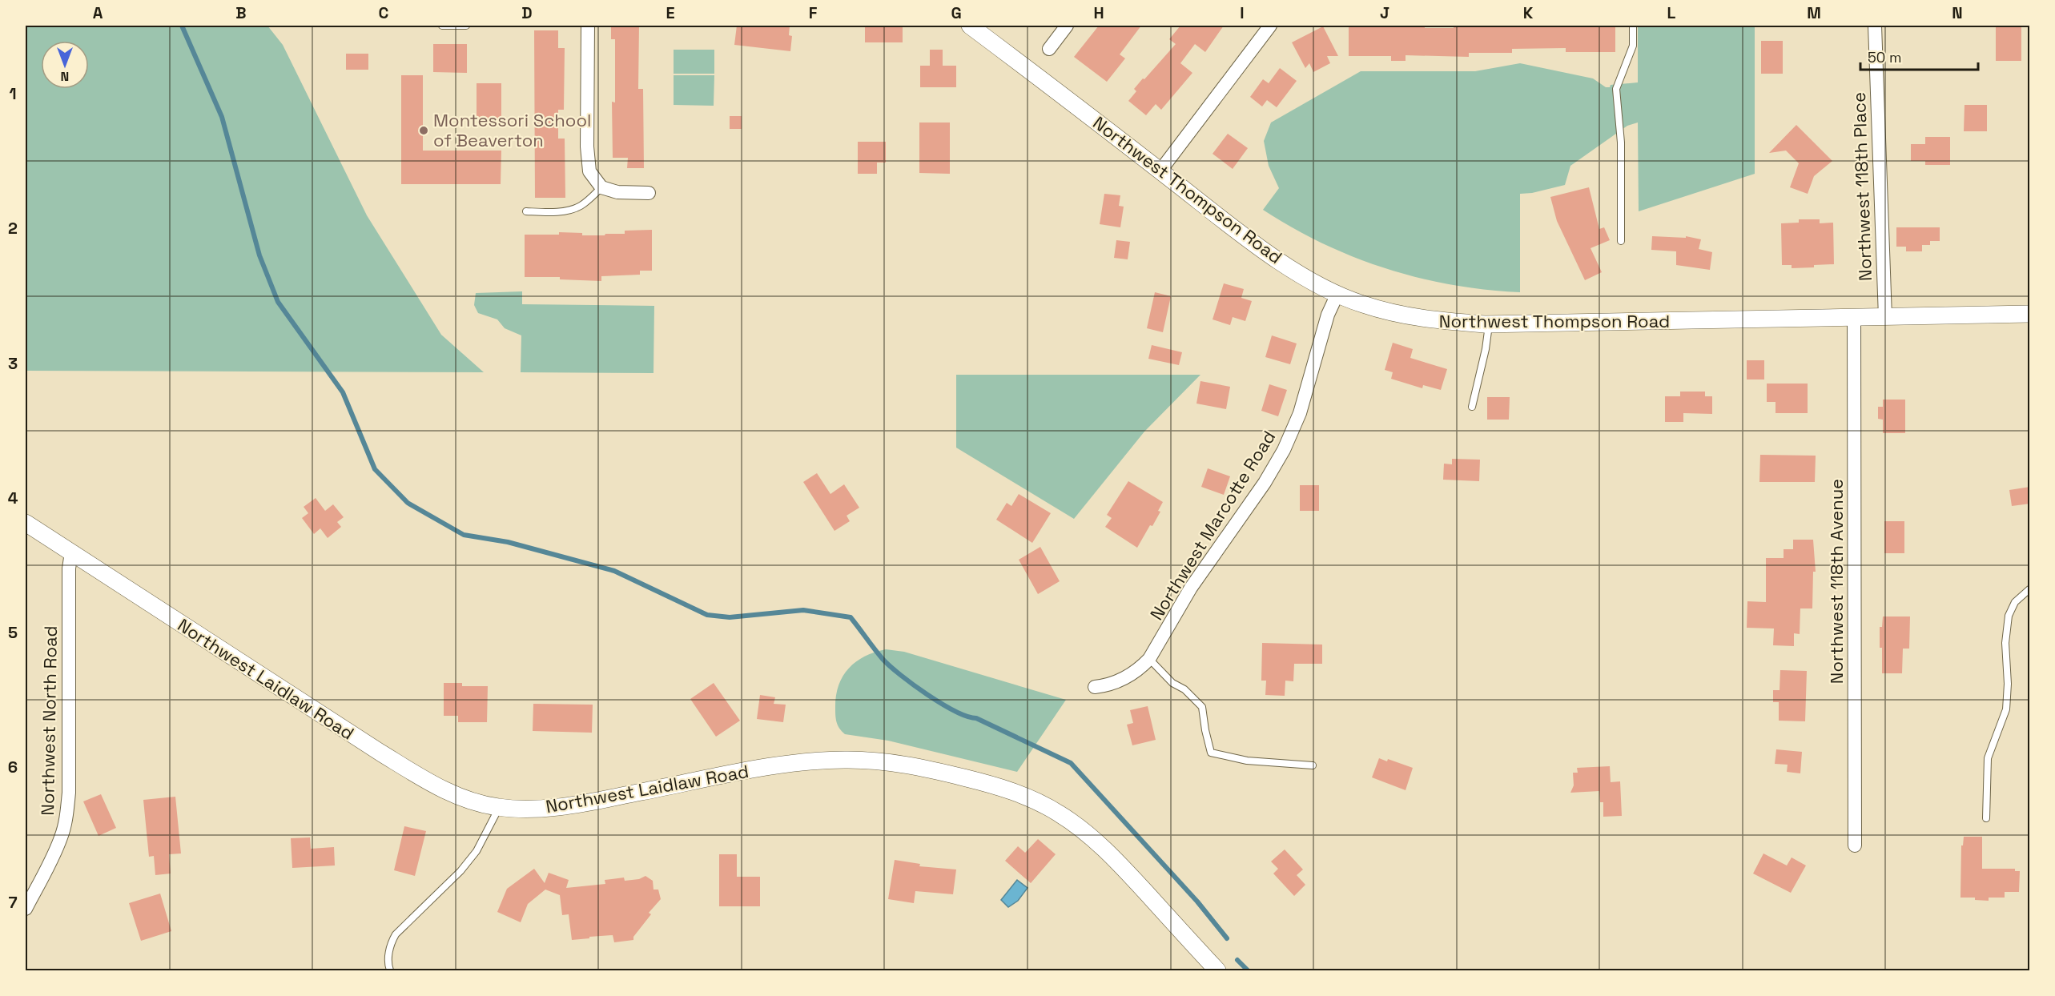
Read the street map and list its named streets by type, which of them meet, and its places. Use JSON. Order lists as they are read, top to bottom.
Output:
{
  "streets": {
    "street": [
      "Northwest 118th Place",
      "Northwest Thompson Road",
      "Northwest Marcotte Road",
      "Northwest 118th Avenue",
      "Northwest Laidlaw Road",
      "Northwest North Road"
    ]
  },
  "crossings": [
    ["Northwest 118th Place", "Northwest Thompson Road"],
    ["Northwest Thompson Road", "Northwest Marcotte Road"],
    ["Northwest Thompson Road", "Northwest 118th Avenue"],
    ["Northwest Laidlaw Road", "Northwest North Road"]
  ],
  "places": ["Montessori School of Beaverton"],
  "scale_bar": "50 m",
  "north": "bottom",
  "grid": {
    "columns": [
      "A",
      "B",
      "C",
      "D",
      "E",
      "F",
      "G",
      "H",
      "I",
      "J",
      "K",
      "L",
      "M",
      "N"
    ],
    "rows": [
      "1",
      "2",
      "3",
      "4",
      "5",
      "6",
      "7"
    ]
  }
}
